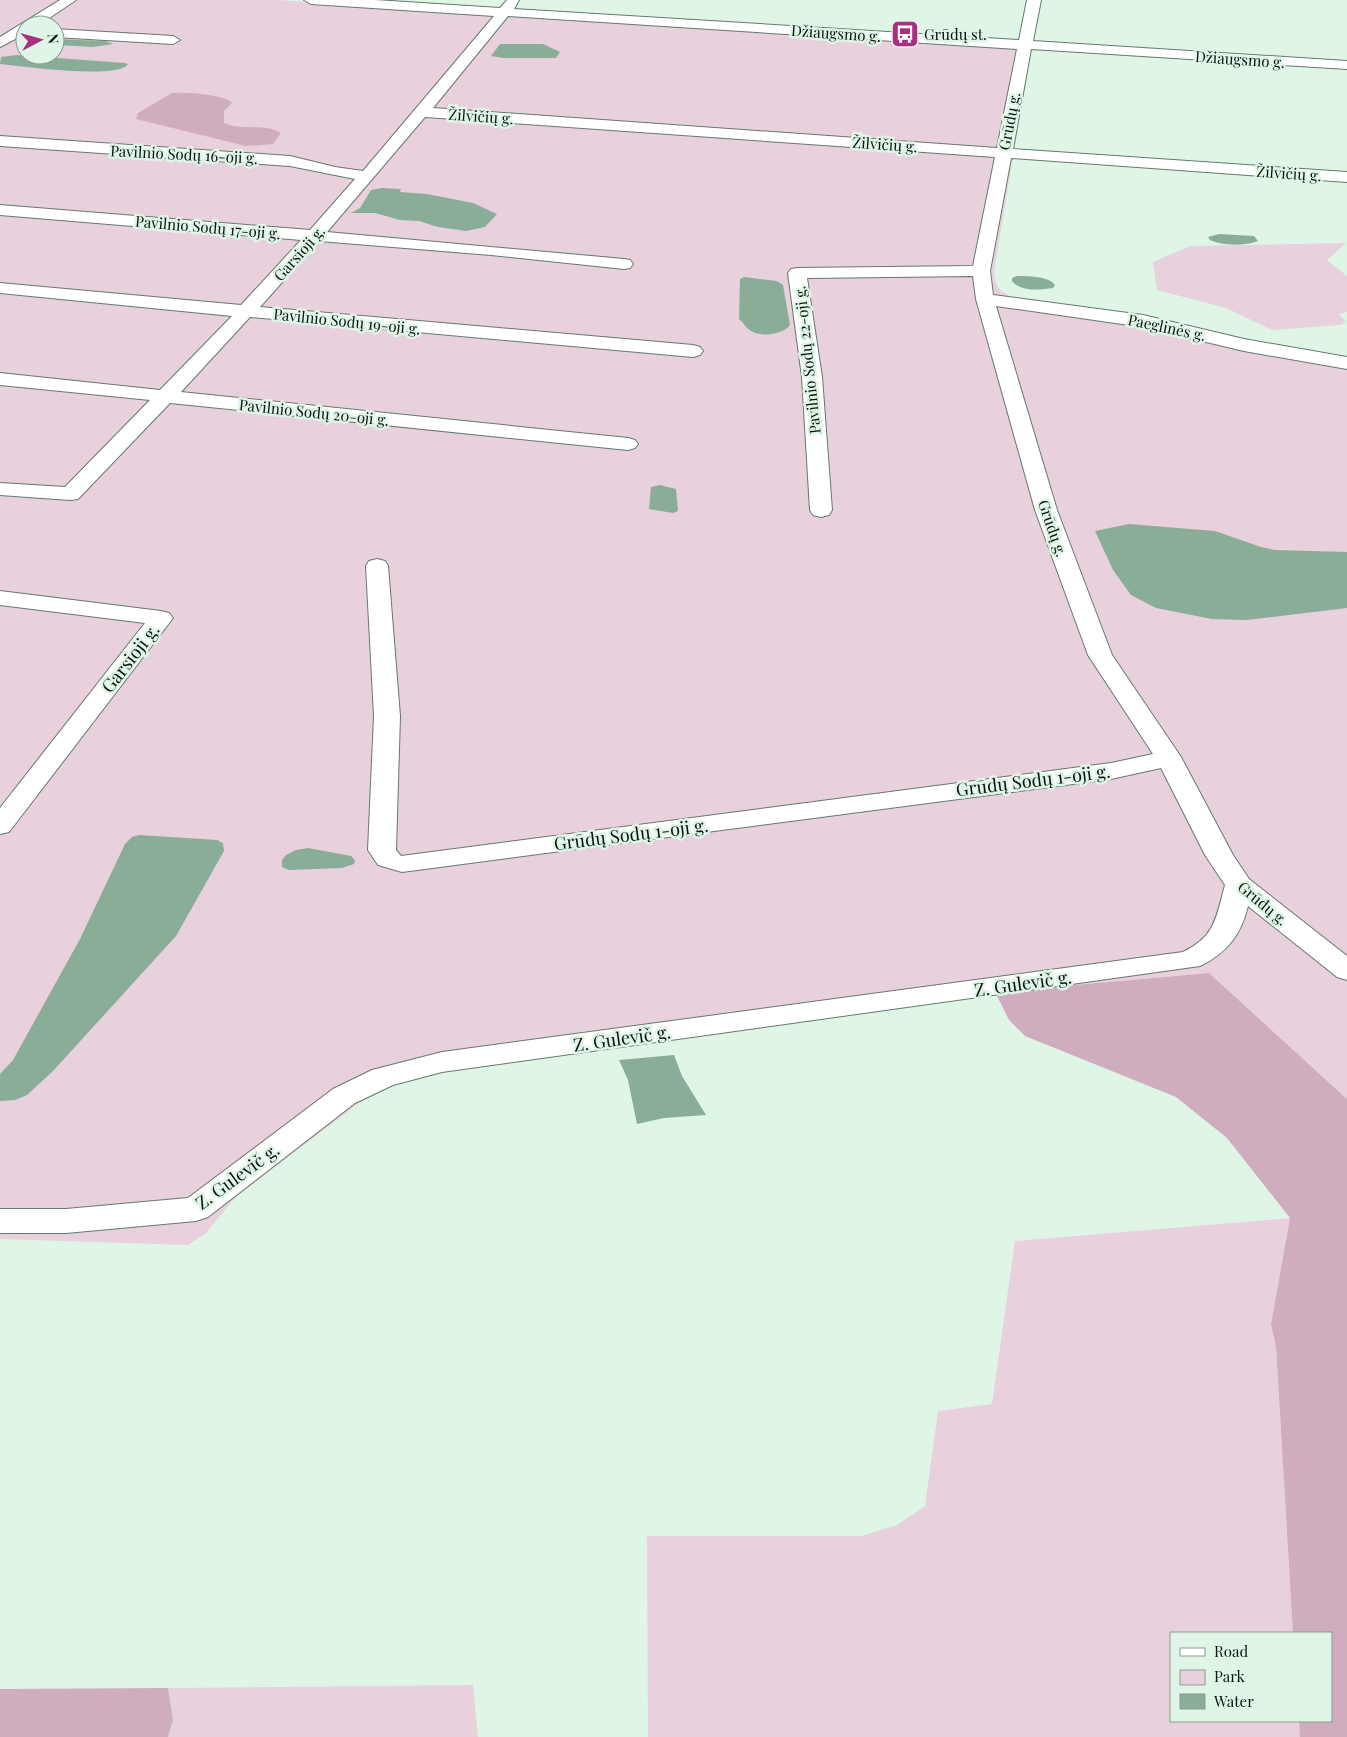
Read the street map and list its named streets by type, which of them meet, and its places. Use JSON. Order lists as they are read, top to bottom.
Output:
{
  "streets": {
    "street": [
      "Džiaugsmo g.",
      "Žilvičių g.",
      "Grūdų g.",
      "Pavilnio Sodų 16-oji g.",
      "Pavilnio Sodų 17-oji g.",
      "Garsioji g.",
      "Pavilnio Sodų 19-oji g.",
      "Paeglinės g.",
      "Pavilnio Sodų 22-oji g.",
      "Pavilnio Sodų 20-oji g.",
      "Grūdų Sodų 1-oji g.",
      "Z. Gulevič g."
    ]
  },
  "crossings": [
    ["Džiaugsmo g.", "Grūdų g."],
    ["Džiaugsmo g.", "Garsioji g."],
    ["Žilvičių g.", "Grūdų g."],
    ["Žilvičių g.", "Garsioji g."],
    ["Grūdų g.", "Paeglinės g."],
    ["Grūdų g.", "Pavilnio Sodų 22-oji g."],
    ["Grūdų g.", "Grūdų Sodų 1-oji g."],
    ["Grūdų g.", "Z. Gulevič g."],
    ["Pavilnio Sodų 16-oji g.", "Garsioji g."],
    ["Pavilnio Sodų 17-oji g.", "Garsioji g."],
    ["Garsioji g.", "Pavilnio Sodų 19-oji g."],
    ["Garsioji g.", "Pavilnio Sodų 20-oji g."]
  ],
  "places": {
    "bus stop": ["Grūdų st."]
  },
  "legend": ["Road", "Park", "Water"],
  "north": "right"
}
